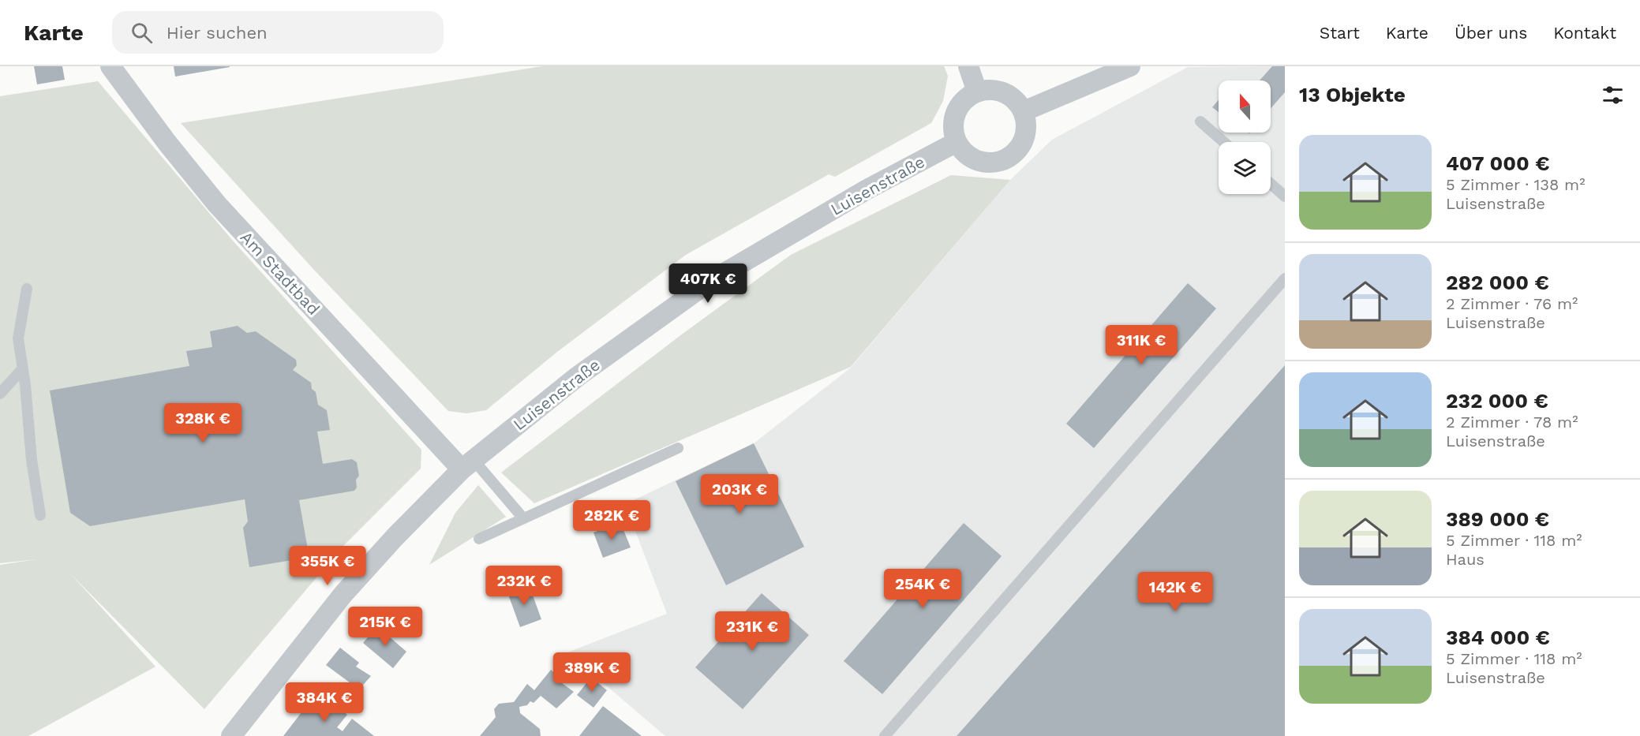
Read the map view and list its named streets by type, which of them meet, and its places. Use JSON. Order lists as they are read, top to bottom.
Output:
{
  "streets": {
    "street": ["Luisenstraße", "Am Stadtbad"]
  },
  "crossings": [
    ["Luisenstraße", "Am Stadtbad"]
  ],
  "north": "top",
  "page": {
    "header": "Karte",
    "search": "Hier suchen",
    "nav": [
      "Start",
      "Karte",
      "Über uns",
      "Kontakt"
    ],
    "heading": "13 Objekte",
    "list": [
      {
        "name": "407 000 €",
        "note": "5 Zimmer · 138 m² · Luisenstraße"
      },
      {
        "name": "282 000 €",
        "note": "2 Zimmer · 76 m² · Luisenstraße"
      },
      {
        "name": "232 000 €",
        "note": "2 Zimmer · 78 m² · Luisenstraße"
      },
      {
        "name": "389 000 €",
        "note": "5 Zimmer · 118 m² · Haus"
      },
      {
        "name": "384 000 €",
        "note": "5 Zimmer · 118 m² · Luisenstraße"
      }
    ],
    "price": [
      "407K €",
      "311K €",
      "328K €",
      "203K €",
      "282K €",
      "355K €",
      "232K €",
      "254K €",
      "142K €",
      "215K €",
      "231K €",
      "389K €",
      "384K €"
    ]
  }
}
